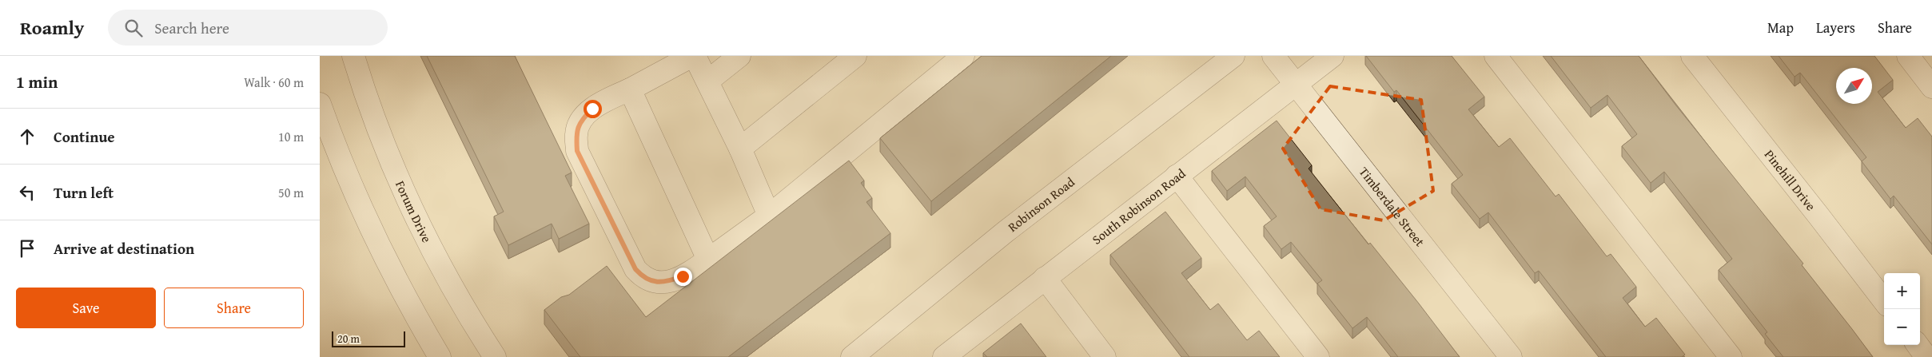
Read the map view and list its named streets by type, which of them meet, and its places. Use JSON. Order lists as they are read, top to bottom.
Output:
{
  "streets": {
    "street": [
      "Pinehill Drive",
      "Robinson Road",
      "South Robinson Road",
      "Timberdale Street",
      "Forum Drive"
    ]
  },
  "crossings": [
    ["South Robinson Road", "Timberdale Street"]
  ],
  "scale_bar": "20 m",
  "north": "top right",
  "page": {
    "header": "Roamly",
    "search": "Search here",
    "nav": ["Map", "Layers", "Share"],
    "heading": ["1 min", "Walk · 60 m"],
    "list": [
      ["Continue", "10 m"],
      ["Turn left", "50 m"],
      "Arrive at destination"
    ],
    "map_buttons": ["+", "−"],
    "buttons": ["Save", "Share"],
    "scale": "20 m"
  }
}
